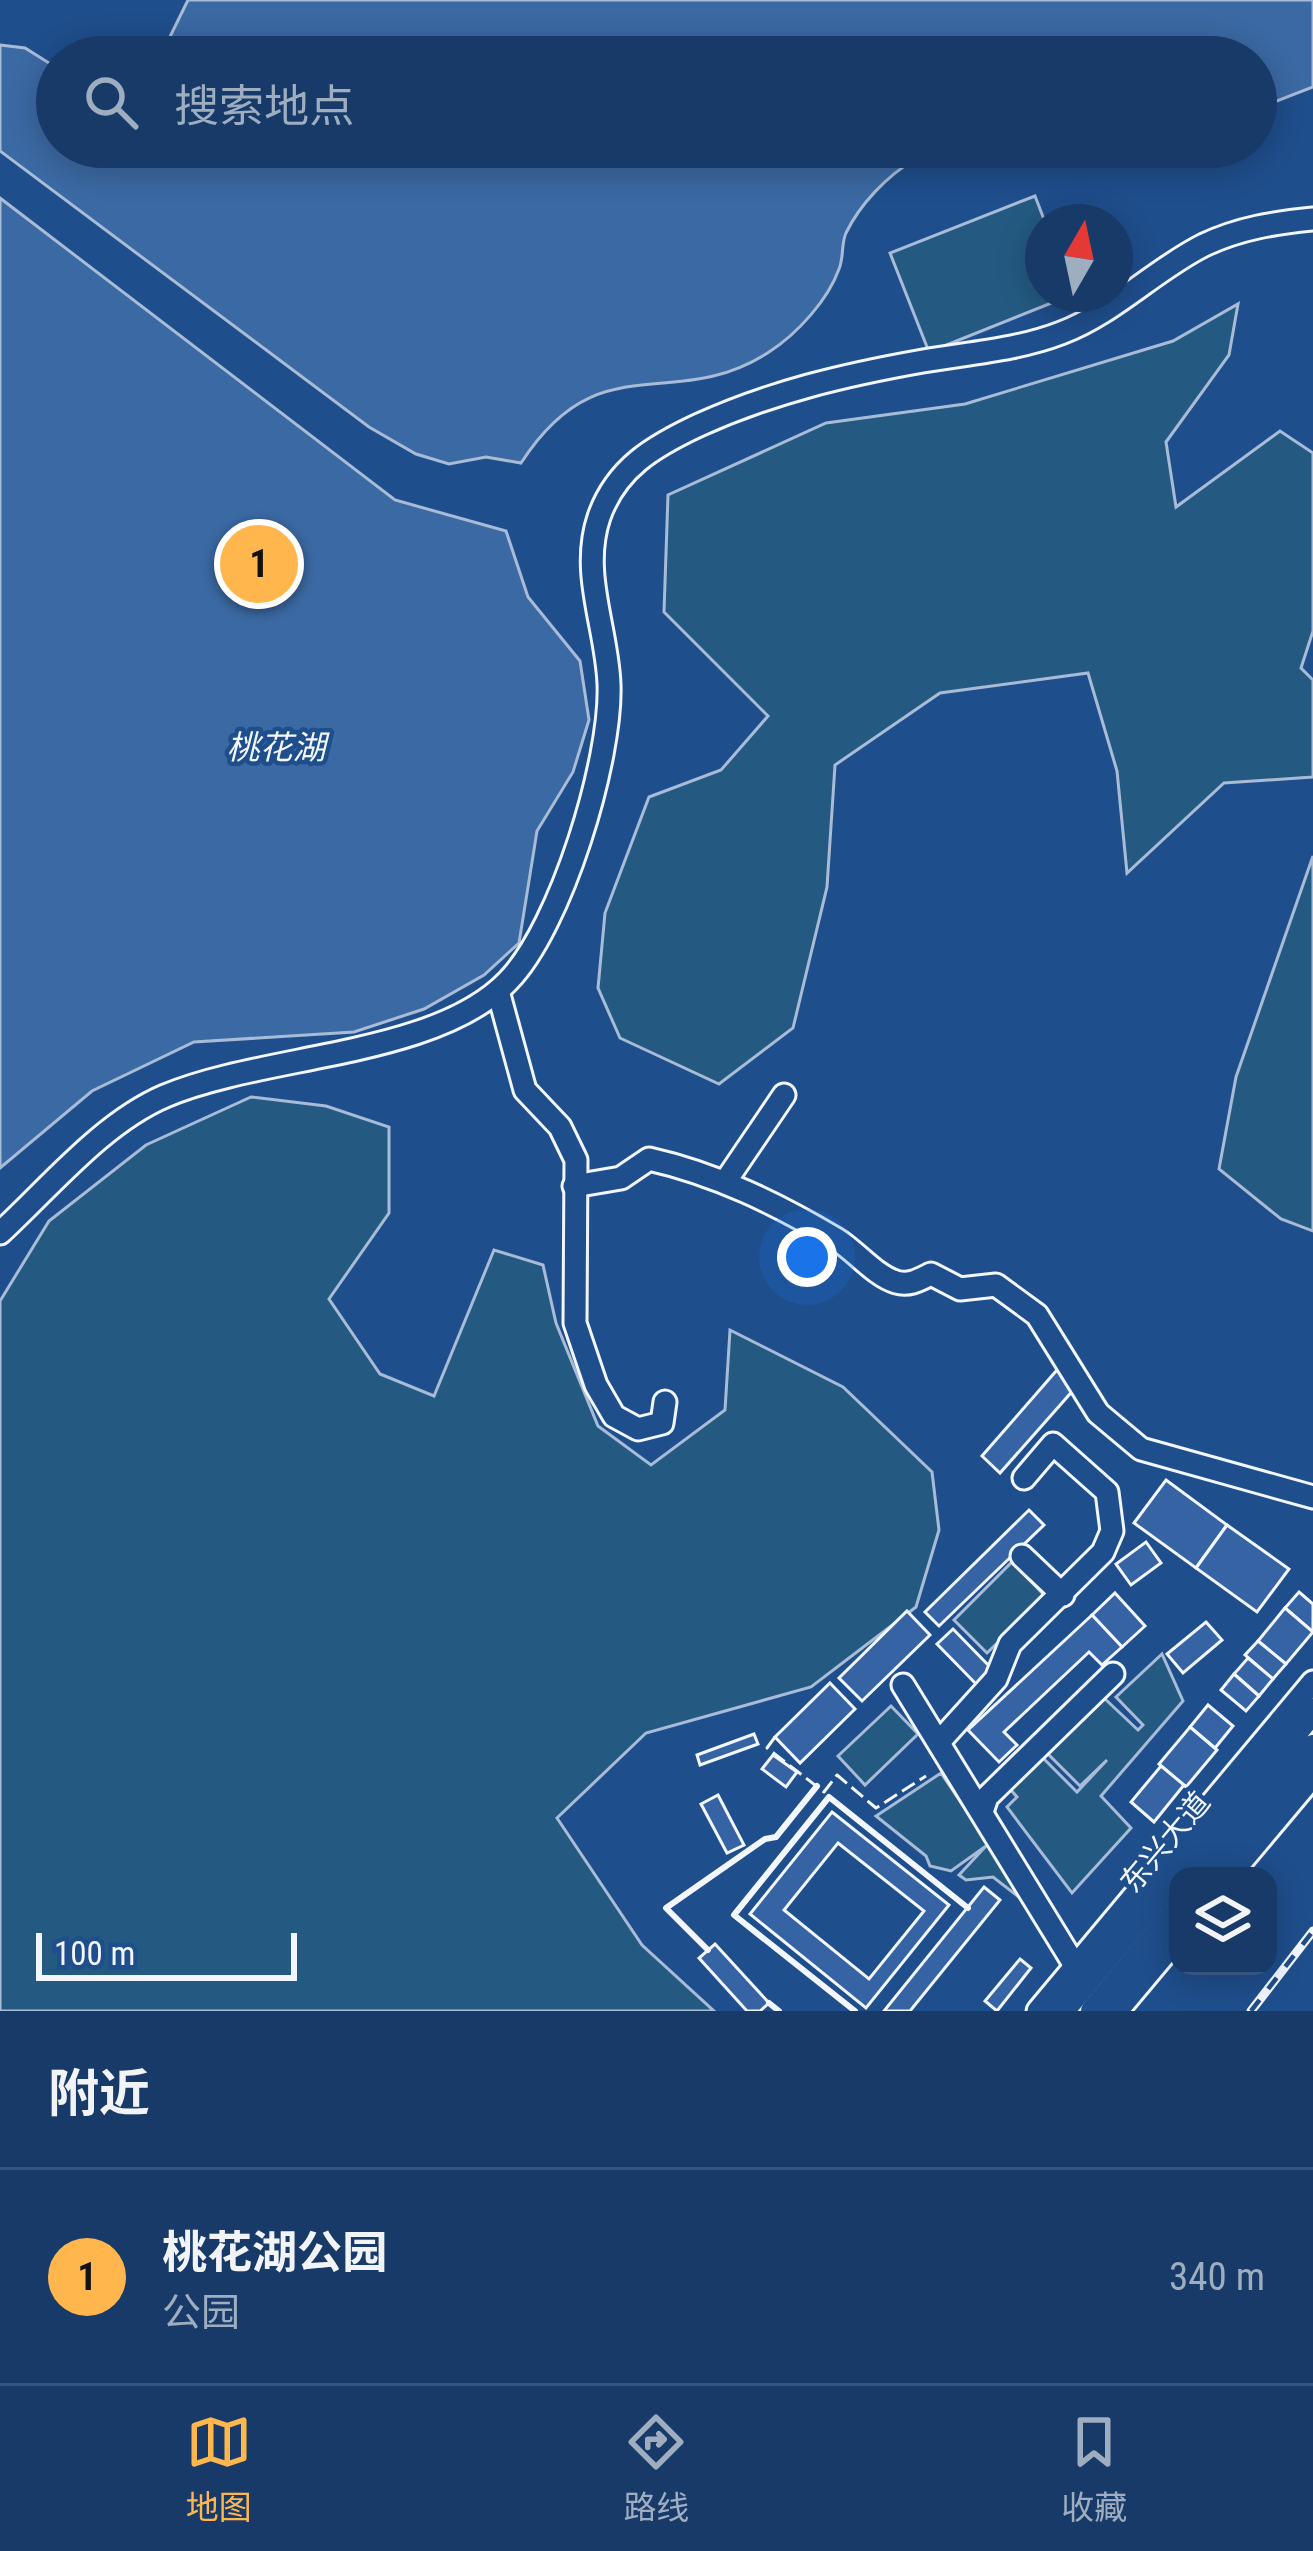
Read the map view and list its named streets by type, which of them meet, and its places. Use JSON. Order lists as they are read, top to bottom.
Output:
{
  "streets": {
    "main road": ["东兴大道"]
  },
  "water": ["桃花湖"],
  "scale_bar": "100 m",
  "north": "top",
  "page": {
    "search": "搜索地点",
    "pins": "1",
    "scale": "100 m",
    "heading": "附近",
    "list": [
      {
        "mark": "1",
        "name": "桃花湖公园",
        "note": "公园",
        "value": "340 m"
      }
    ],
    "nav": ["地图", "路线", "收藏"]
  }
}
